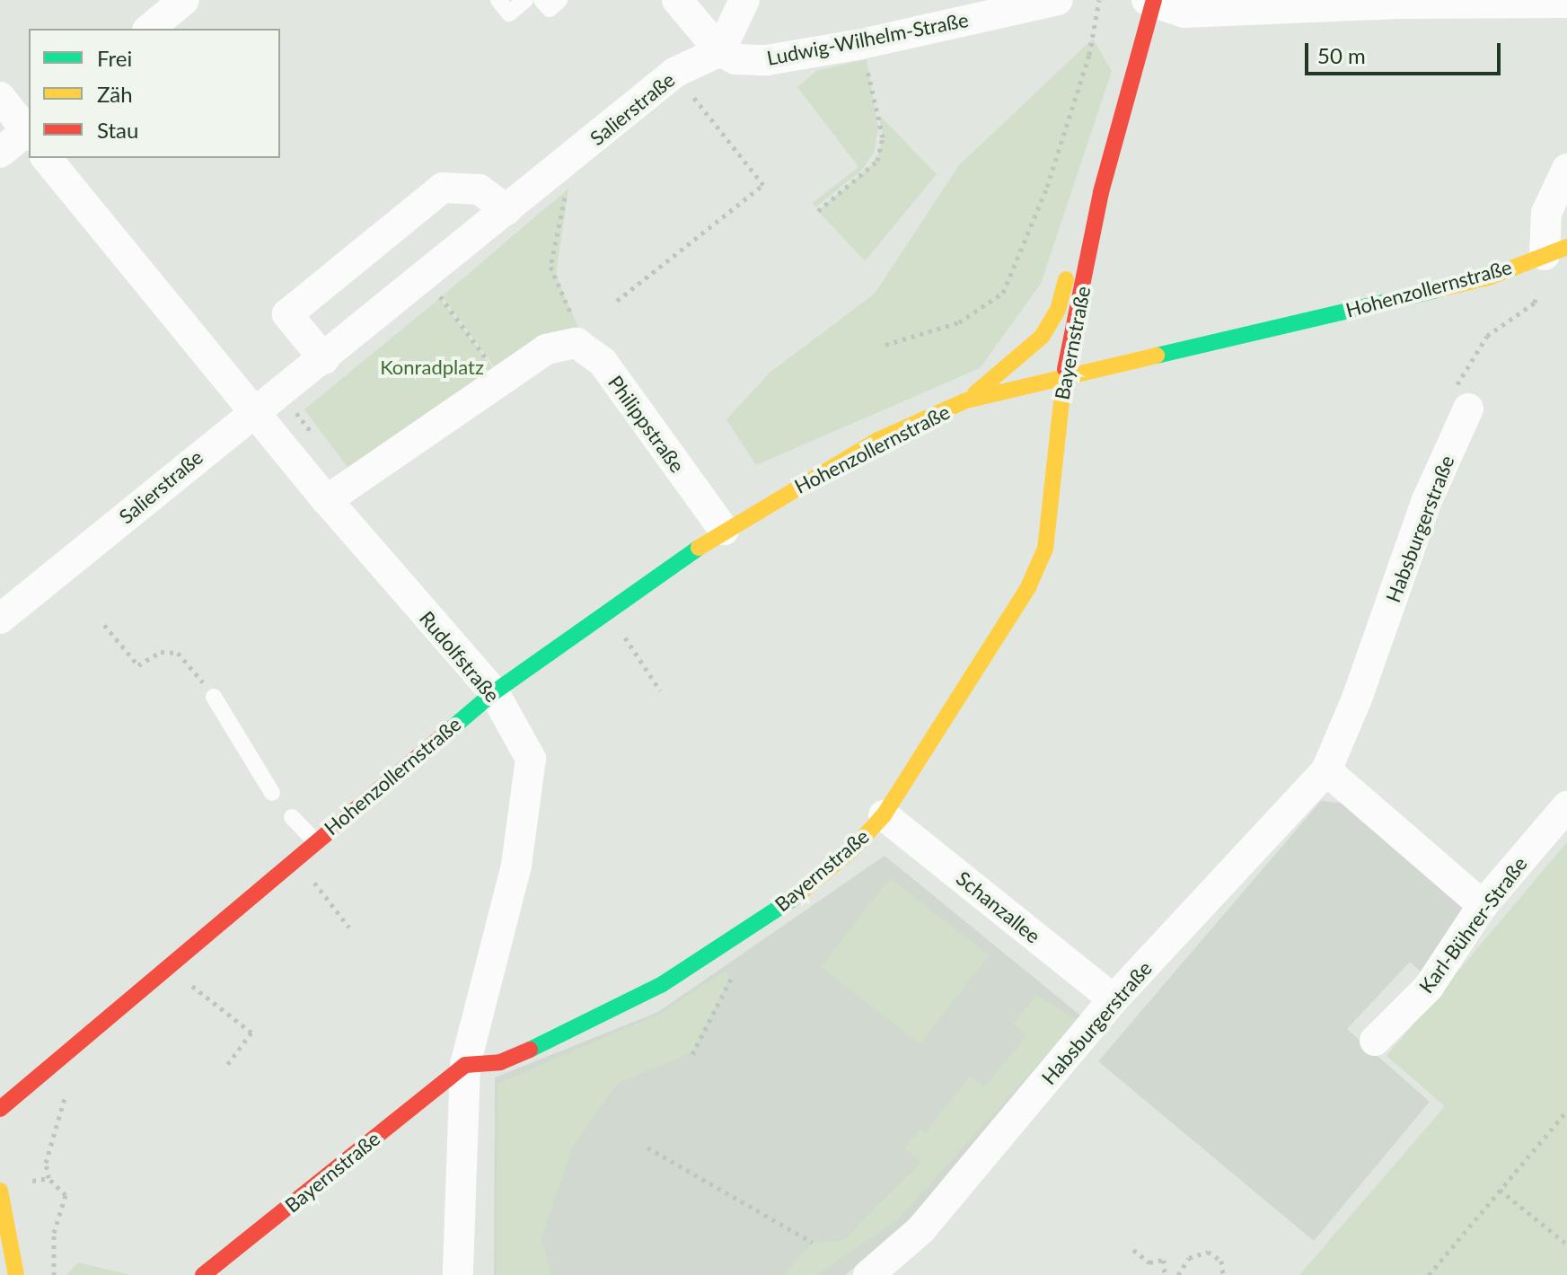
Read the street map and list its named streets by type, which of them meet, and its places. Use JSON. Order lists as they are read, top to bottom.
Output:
{
  "streets": {
    "street": [
      "Ludwig-Wilhelm-Straße",
      "Salierstraße",
      "Hohenzollernstraße",
      "Bayernstraße",
      "Philippstraße",
      "Habsburgerstraße",
      "Rudolfstraße",
      "Schanzallee",
      "Karl-Bührer-Straße"
    ]
  },
  "crossings": [
    ["Ludwig-Wilhelm-Straße", "Salierstraße"],
    ["Salierstraße", "Rudolfstraße"],
    ["Hohenzollernstraße", "Bayernstraße"],
    ["Hohenzollernstraße", "Philippstraße"],
    ["Hohenzollernstraße", "Rudolfstraße"],
    ["Bayernstraße", "Rudolfstraße"],
    ["Bayernstraße", "Schanzallee"],
    ["Philippstraße", "Rudolfstraße"],
    ["Habsburgerstraße", "Schanzallee"]
  ],
  "parks": ["Konradplatz"],
  "legend": ["Frei", "Zäh", "Stau"],
  "scale_bar": "50 m"
}
